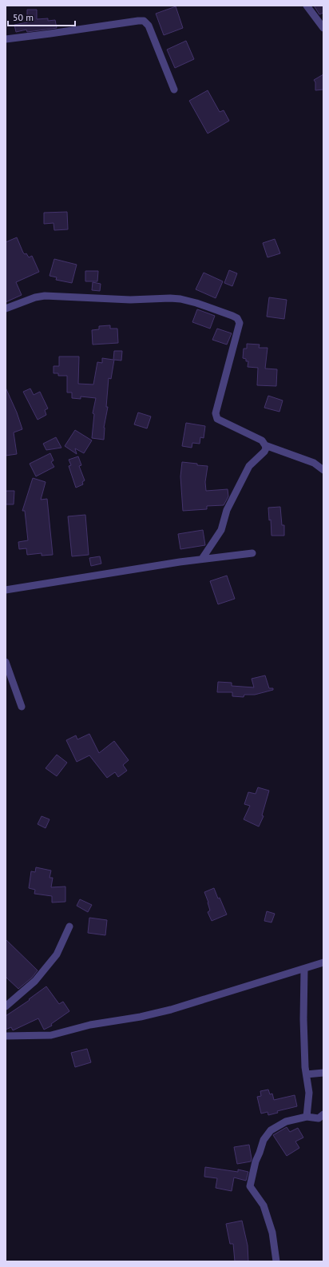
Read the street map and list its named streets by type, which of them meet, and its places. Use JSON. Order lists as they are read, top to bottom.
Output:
{
  "scale_bar": "50 m"
}
